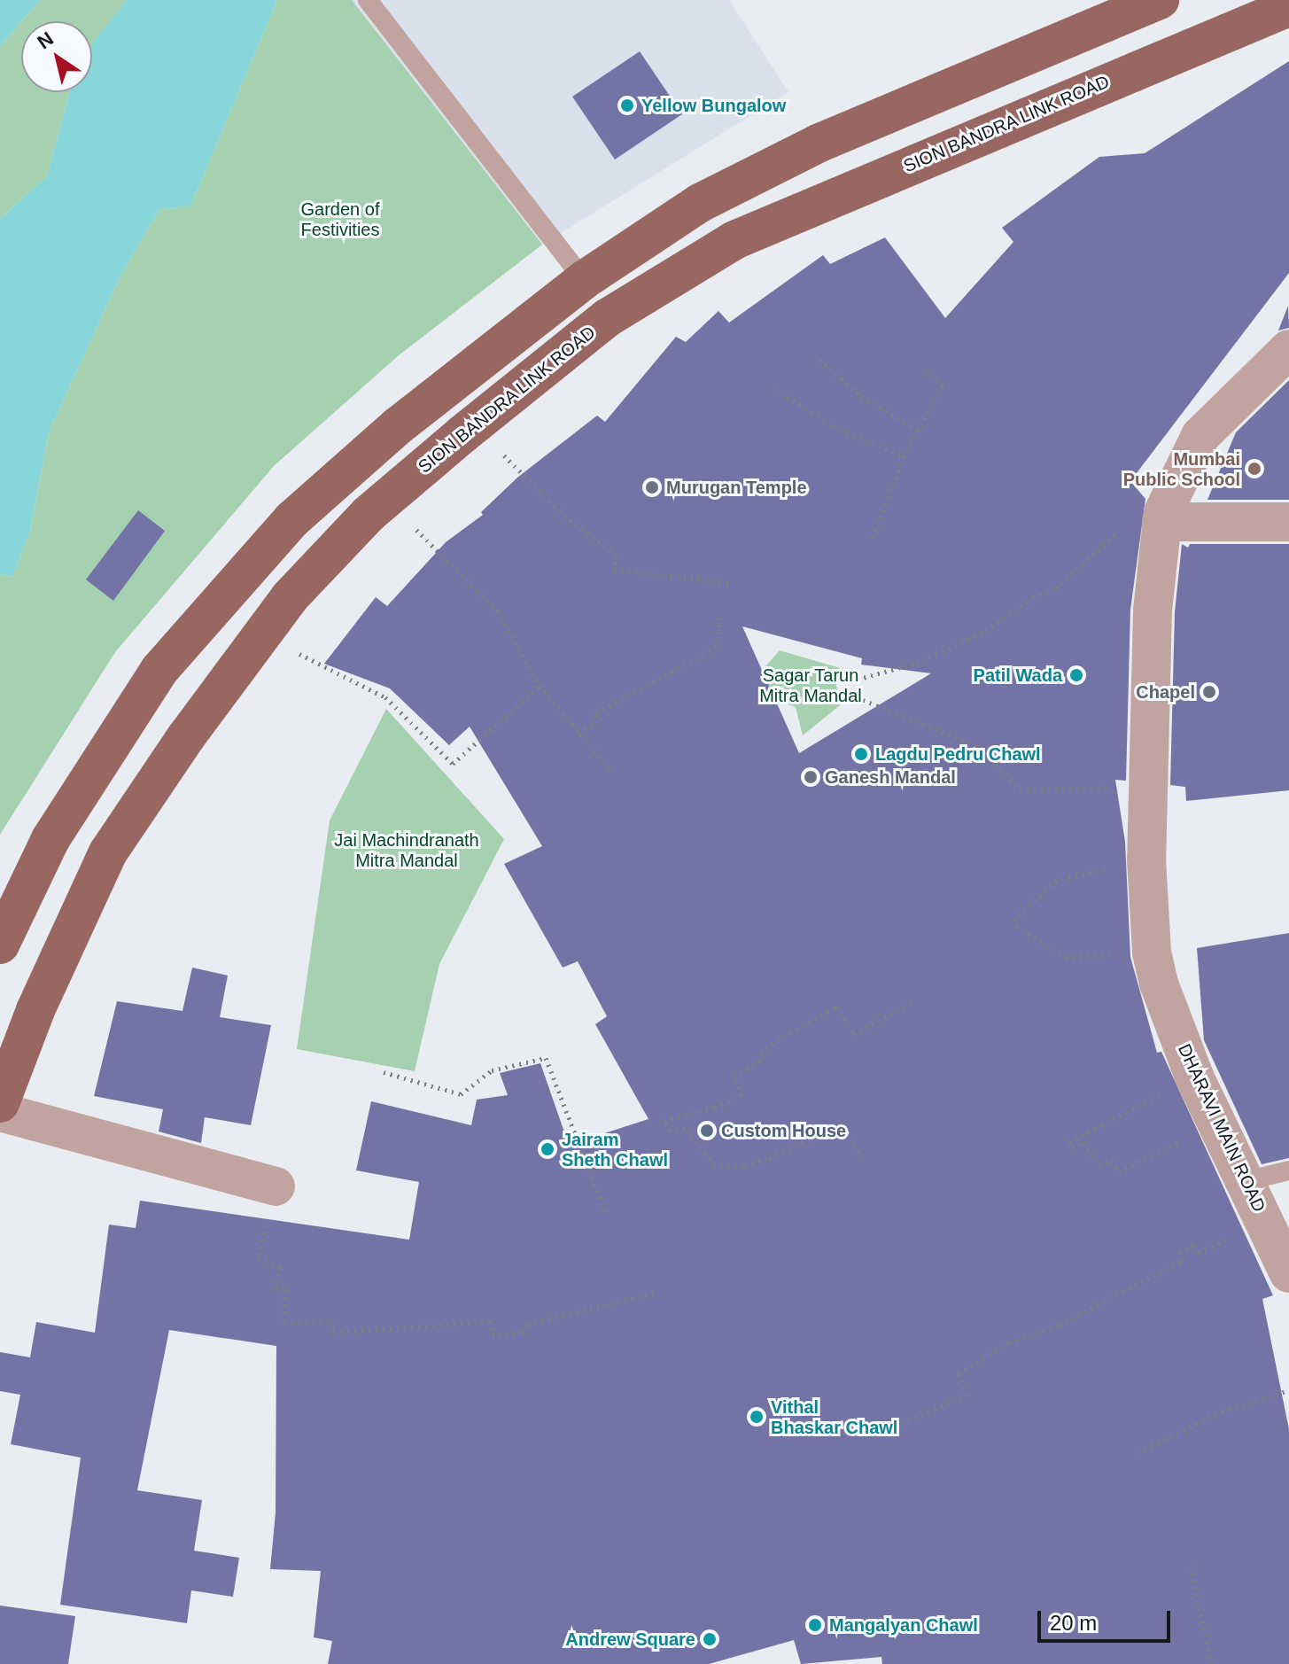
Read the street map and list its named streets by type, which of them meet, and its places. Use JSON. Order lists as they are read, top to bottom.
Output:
{
  "streets": {
    "main road": ["SION BANDRA LINK ROAD"],
    "street": ["DHARAVI MAIN ROAD"]
  },
  "parks": ["Garden of Festivities", "Sagar Tarun Mitra Mandal", "Jai Machindranath Mitra Mandal"],
  "places": [
    "Yellow Bungalow",
    "Mumbai Public School",
    "Murugan Temple",
    "Patil Wada",
    "Chapel",
    "Lagdu Pedru Chawl",
    "Ganesh Mandal",
    "Custom House",
    "Jairam Sheth Chawl",
    "Vithal Bhaskar Chawl",
    "Mangalyan Chawl",
    "Andrew Square"
  ],
  "scale_bar": "20 m",
  "north": "top left"
}
